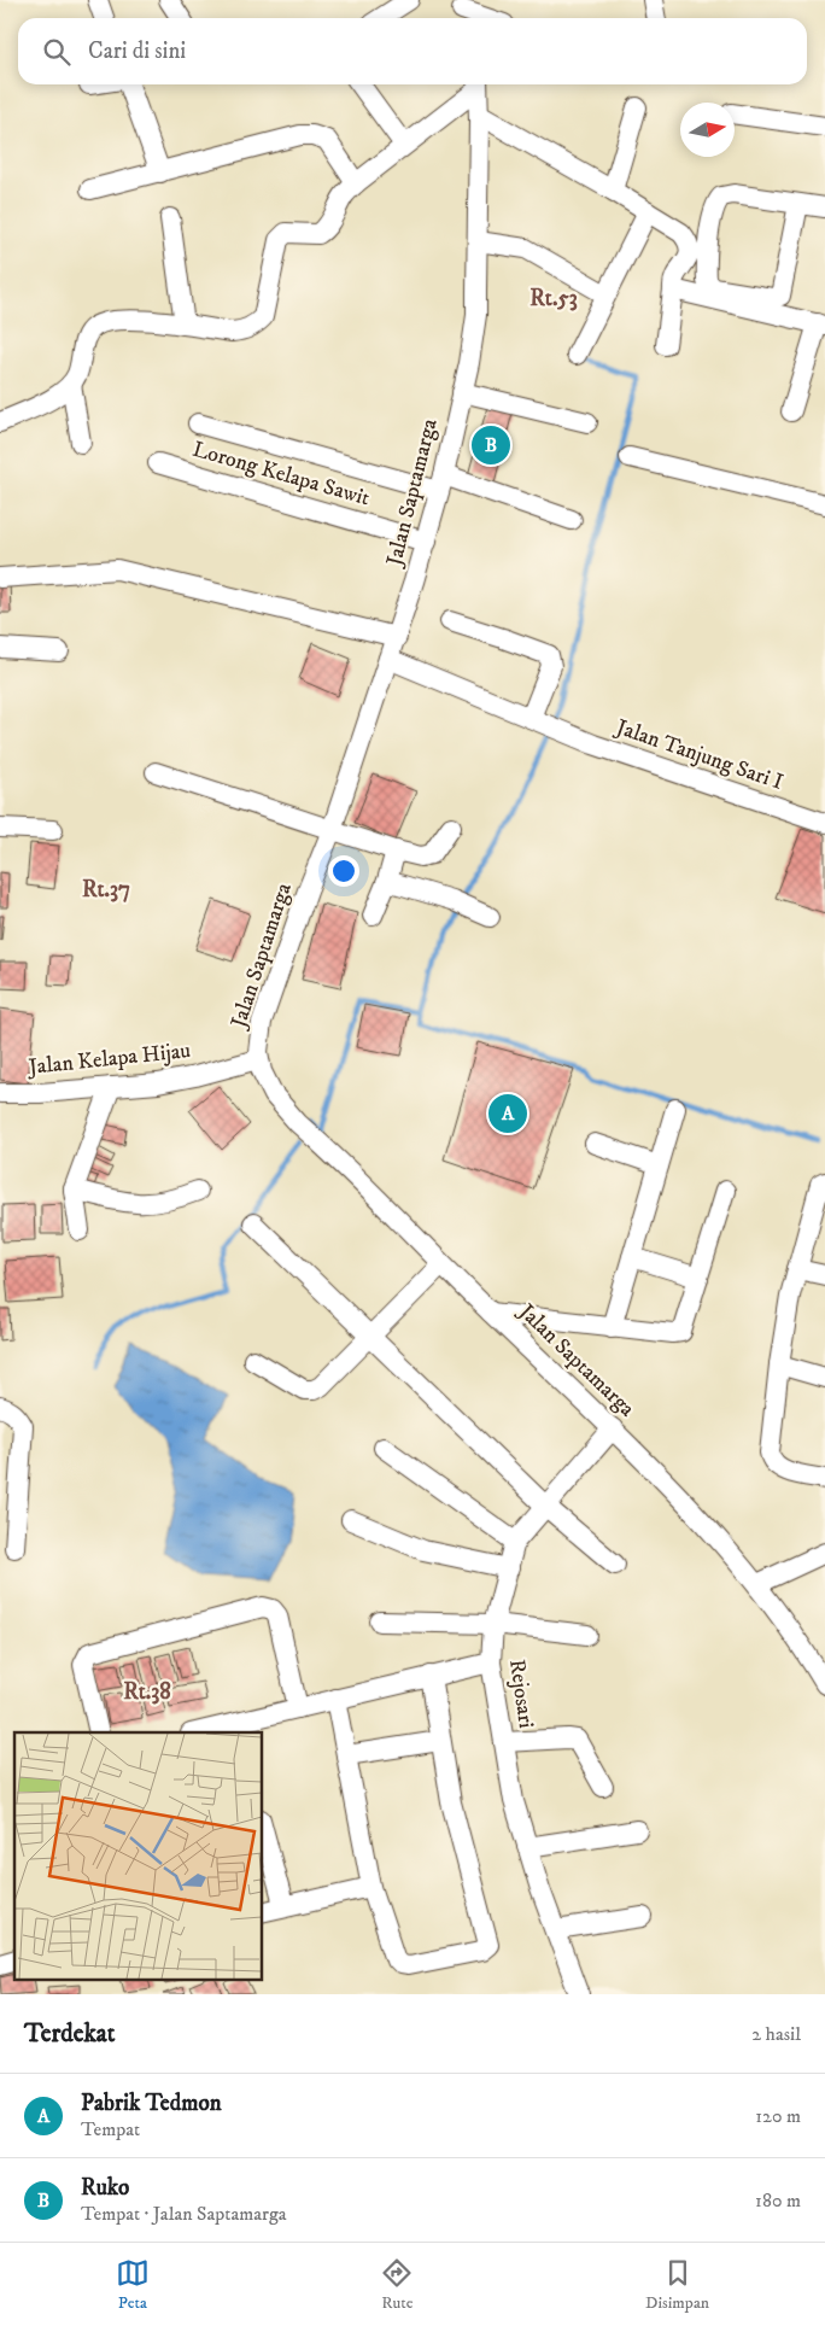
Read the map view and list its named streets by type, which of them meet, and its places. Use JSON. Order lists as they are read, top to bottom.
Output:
{
  "streets": {
    "street": [
      "Lorong Kelapa Sawit",
      "Jalan Saptamarga",
      "Jalan Tanjung Sari I",
      "Jalan Kelapa Hijau",
      "Rejosari"
    ]
  },
  "crossings": [
    ["Lorong Kelapa Sawit", "Jalan Saptamarga"],
    ["Jalan Saptamarga", "Jalan Kelapa Hijau"],
    ["Jalan Saptamarga", "Rejosari"]
  ],
  "districts": ["Rt.53", "Rt.37", "Rt.38"],
  "north": "right",
  "page": {
    "search": "Cari di sini",
    "pins": ["B", "A"],
    "heading": ["Terdekat", "2 hasil"],
    "list": [
      {
        "mark": "A",
        "name": "Pabrik Tedmon",
        "note": "Tempat",
        "value": "120 m"
      },
      {
        "mark": "B",
        "name": "Ruko",
        "note": "Tempat · Jalan Saptamarga",
        "value": "180 m"
      }
    ],
    "nav": ["Peta", "Rute", "Disimpan"]
  }
}
